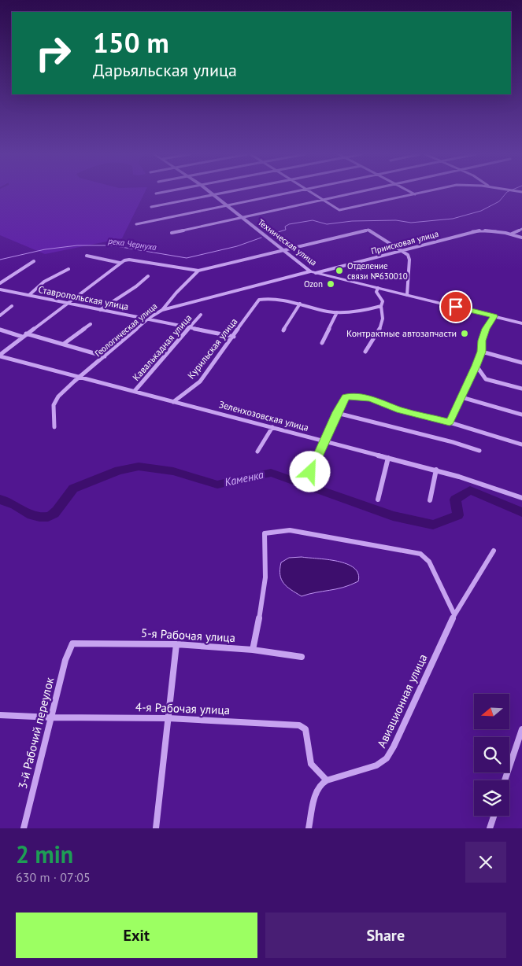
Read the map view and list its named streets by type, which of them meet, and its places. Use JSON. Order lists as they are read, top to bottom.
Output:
{
  "streets": {
    "street": [
      "Техническая улица",
      "Приисковая улица",
      "Ставропольская улица",
      "Геологическая улица",
      "Кавалькадная улица",
      "Курильская улица",
      "Зеленхозовская улица",
      "5-я Рабочая улица",
      "Авиационная улица",
      "4-я Рабочая улица",
      "3-й Рабочий переулок"
    ]
  },
  "crossings": [
    ["Техническая улица", "Приисковая улица"],
    ["Ставропольская улица", "Геологическая улица"],
    ["Ставропольская улица", "Кавалькадная улица"],
    ["Ставропольская улица", "Курильская улица"],
    ["Геологическая улица", "Зеленхозовская улица"],
    ["Кавалькадная улица", "Зеленхозовская улица"],
    ["Курильская улица", "Зеленхозовская улица"],
    ["5-я Рабочая улица", "3-й Рабочий переулок"],
    ["Авиационная улица", "4-я Рабочая улица"],
    ["4-я Рабочая улица", "3-й Рабочий переулок"]
  ],
  "water": ["река Чернуха", "Каменка"],
  "places": ["Отделение связи №630010", "Ozon", "Контрактные автозапчасти"],
  "north": "left",
  "page": {
    "turn": ["150 m", "Дарьяльская улица"],
    "heading": ["2 min", "630 m · 07:05"],
    "buttons": ["Exit", "Share"]
  }
}
